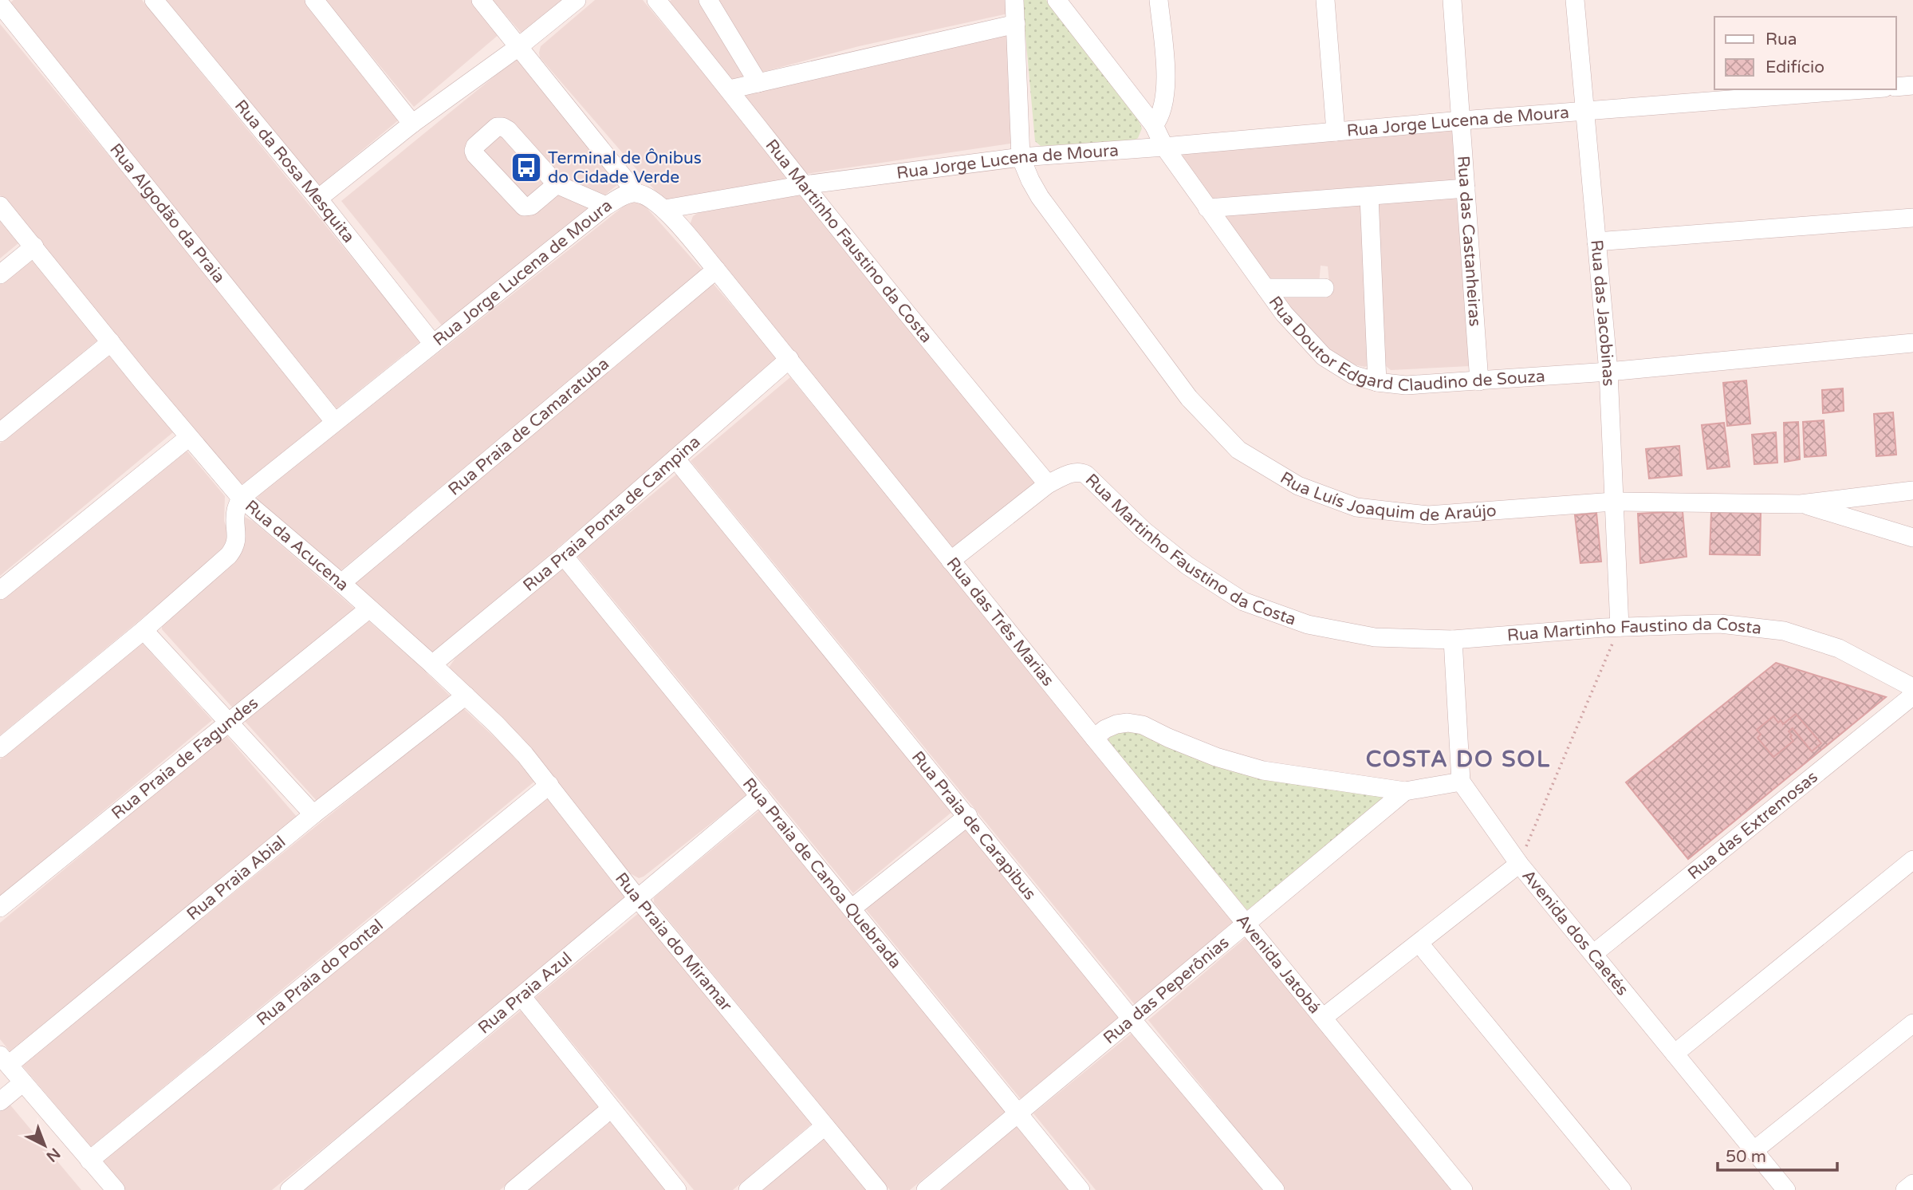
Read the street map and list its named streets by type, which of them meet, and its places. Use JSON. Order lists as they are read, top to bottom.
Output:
{
  "streets": {
    "street": [
      "Rua Jorge Lucena de Moura",
      "Rua da Rosa Mesquita",
      "Rua Algodão da Praia",
      "Rua Martinho Faustino da Costa",
      "Rua das Castanheiras",
      "Rua das Jacobinas",
      "Rua Doutor Edgard Claudino de Souza",
      "Rua Praia de Camaratuba",
      "Rua Luís Joaquim de Araújo",
      "Rua Praia Ponta de Campina",
      "Rua da Acucena",
      "Rua das Três Marias",
      "Rua Praia de Fagundes",
      "Rua Praia de Carapibus",
      "Rua das Extremosas",
      "Rua Praia de Canoa Quebrada",
      "Rua Praia Abial",
      "Avenida dos Caetés",
      "Rua Praia do Miramar",
      "Avenida Jatobá",
      "Rua Praia do Pontal",
      "Rua das Peperônias",
      "Rua Praia Azul"
    ]
  },
  "crossings": [
    ["Rua Jorge Lucena de Moura", "Rua da Rosa Mesquita"],
    ["Rua Jorge Lucena de Moura", "Rua Algodão da Praia"],
    ["Rua Jorge Lucena de Moura", "Rua Martinho Faustino da Costa"],
    ["Rua Jorge Lucena de Moura", "Rua das Castanheiras"],
    ["Rua Jorge Lucena de Moura", "Rua das Jacobinas"],
    ["Rua Jorge Lucena de Moura", "Rua Doutor Edgard Claudino de Souza"],
    ["Rua Jorge Lucena de Moura", "Rua Luís Joaquim de Araújo"],
    ["Rua Jorge Lucena de Moura", "Rua da Acucena"],
    ["Rua Jorge Lucena de Moura", "Rua das Três Marias"],
    ["Rua Martinho Faustino da Costa", "Rua das Jacobinas"],
    ["Rua das Castanheiras", "Rua Doutor Edgard Claudino de Souza"],
    ["Rua das Jacobinas", "Rua Doutor Edgard Claudino de Souza"],
    ["Rua das Jacobinas", "Rua Luís Joaquim de Araújo"],
    ["Rua Praia de Camaratuba", "Rua da Acucena"],
    ["Rua Praia de Camaratuba", "Rua das Três Marias"],
    ["Rua Praia Ponta de Campina", "Rua da Acucena"],
    ["Rua Praia Ponta de Campina", "Rua das Três Marias"],
    ["Rua Praia Ponta de Campina", "Rua Praia de Carapibus"],
    ["Rua Praia Ponta de Campina", "Rua Praia de Canoa Quebrada"],
    ["Rua da Acucena", "Rua Praia de Fagundes"],
    ["Rua da Acucena", "Rua Praia Abial"],
    ["Rua da Acucena", "Rua Praia do Miramar"],
    ["Rua das Três Marias", "Avenida Jatobá"],
    ["Rua Praia de Carapibus", "Rua das Peperônias"],
    ["Rua das Extremosas", "Avenida dos Caetés"],
    ["Rua Praia de Canoa Quebrada", "Rua das Peperônias"],
    ["Rua Praia de Canoa Quebrada", "Rua Praia Azul"],
    ["Rua Praia Abial", "Rua Praia do Miramar"],
    ["Rua Praia do Miramar", "Rua Praia do Pontal"],
    ["Rua Praia do Miramar", "Rua Praia Azul"],
    ["Avenida Jatobá", "Rua das Peperônias"]
  ],
  "districts": ["COSTA DO SOL"],
  "places": {
    "bus stop": ["Terminal de Ônibus do Cidade Verde"]
  },
  "legend": ["Rua", "Edifício"],
  "scale_bar": "50 m",
  "north": "bottom right"
}
